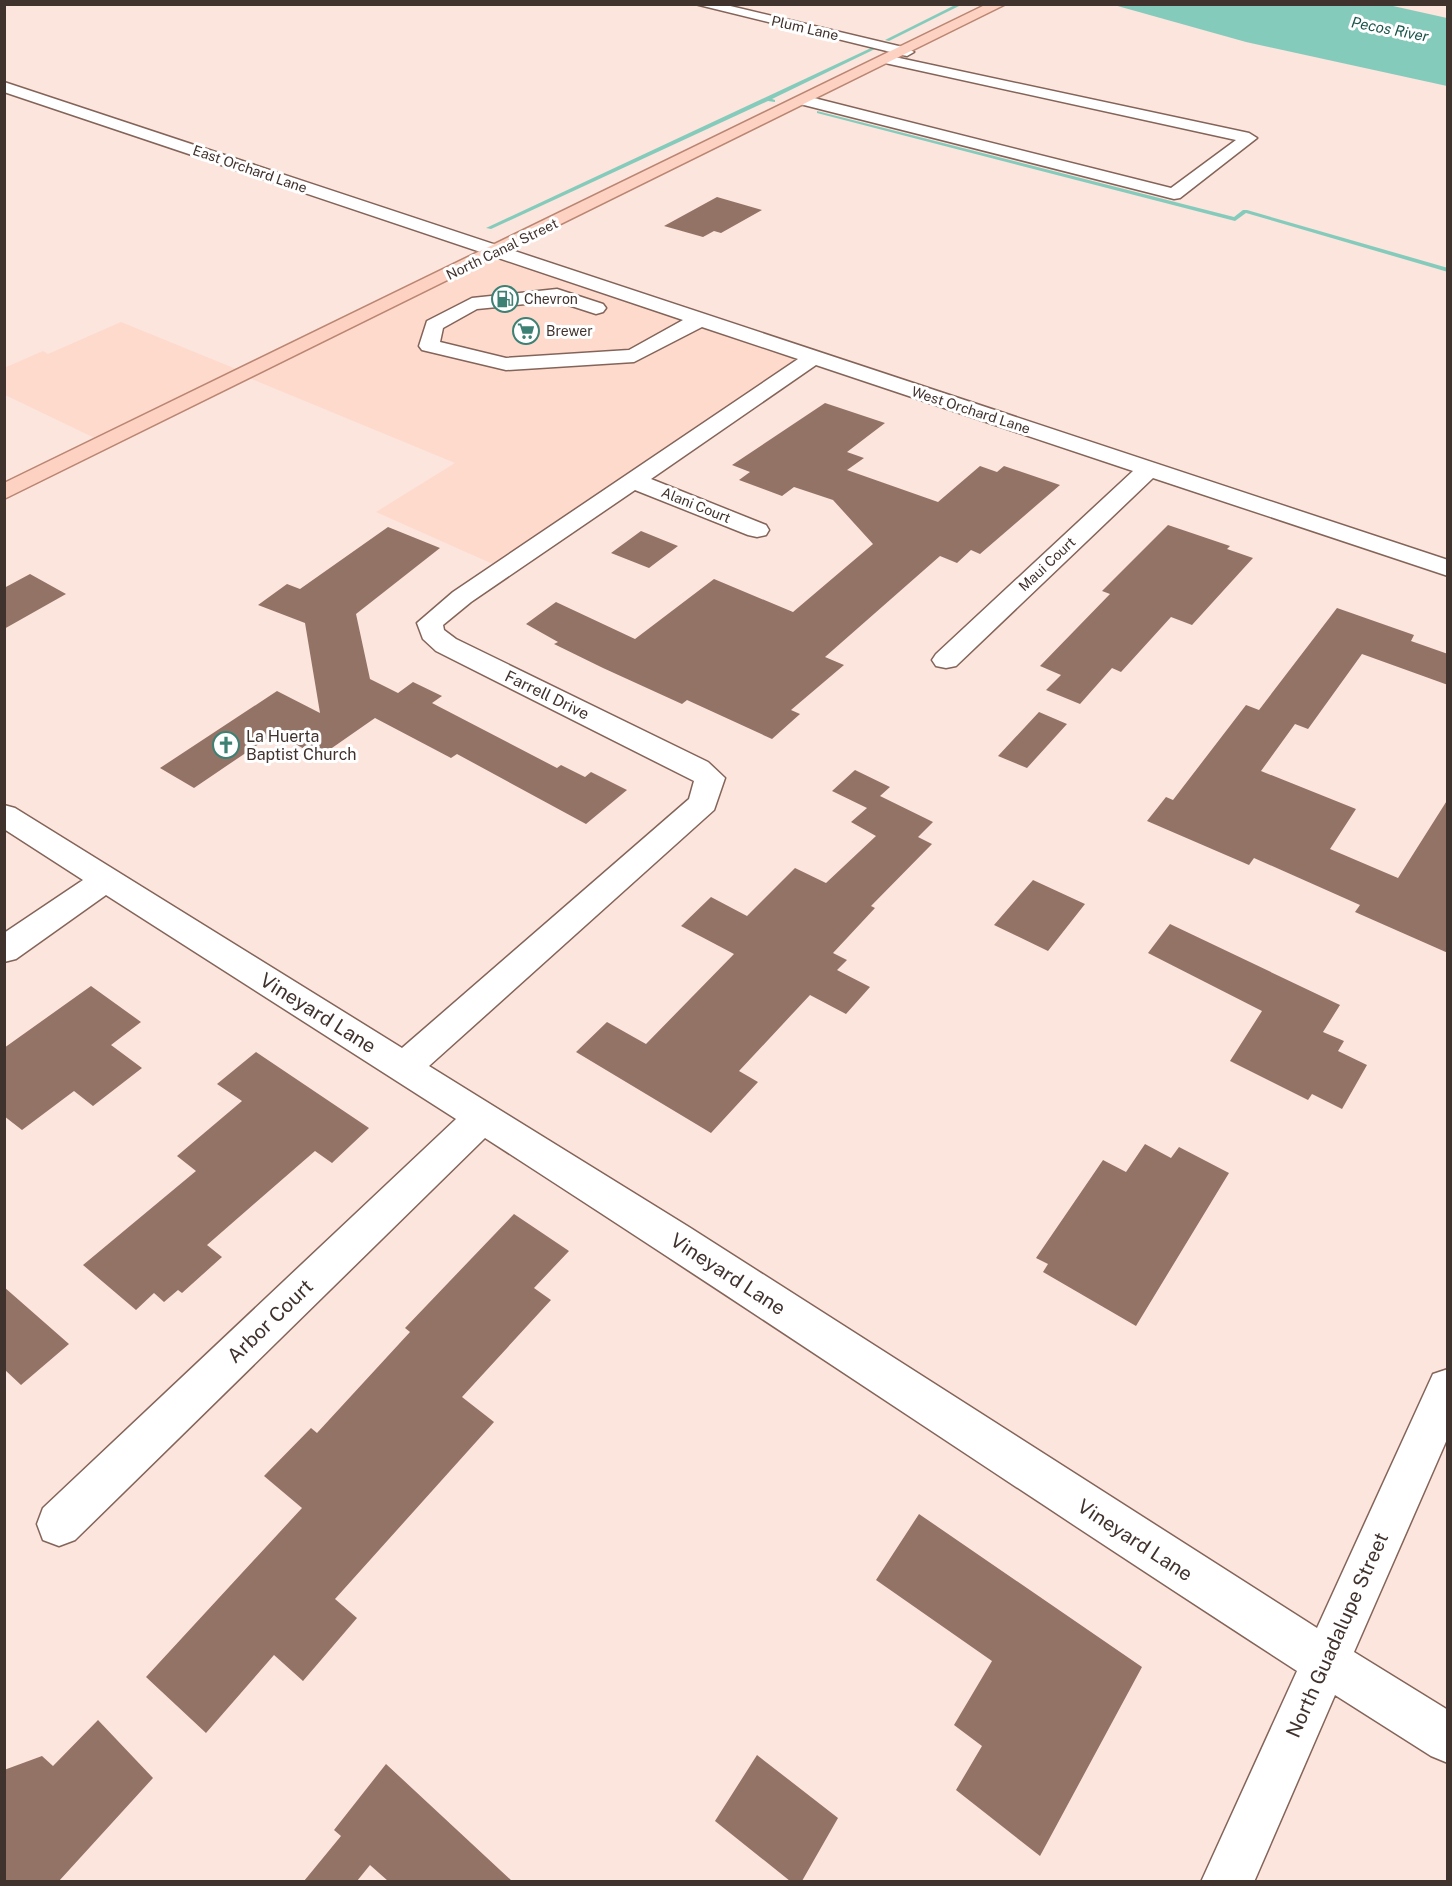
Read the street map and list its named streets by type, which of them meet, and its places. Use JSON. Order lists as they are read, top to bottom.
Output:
{
  "streets": {
    "main road": ["North Canal Street"],
    "street": [
      "Plum Lane",
      "East Orchard Lane",
      "West Orchard Lane",
      "Alani Court",
      "Maui Court",
      "Farrell Drive",
      "Vineyard Lane",
      "Arbor Court",
      "North Guadalupe Street"
    ]
  },
  "crossings": [
    ["Plum Lane", "North Canal Street"],
    ["East Orchard Lane", "North Canal Street"],
    ["East Orchard Lane", "West Orchard Lane"],
    ["North Canal Street", "West Orchard Lane"],
    ["West Orchard Lane", "Maui Court"],
    ["West Orchard Lane", "Farrell Drive"],
    ["Alani Court", "Farrell Drive"],
    ["Farrell Drive", "Vineyard Lane"],
    ["Vineyard Lane", "Arbor Court"],
    ["Vineyard Lane", "North Guadalupe Street"]
  ],
  "water": ["Pecos River"],
  "places": {
    "fuel station": ["Chevron"],
    "supermarket": ["Brewer"],
    "church": ["La Huerta Baptist Church"]
  }
}
